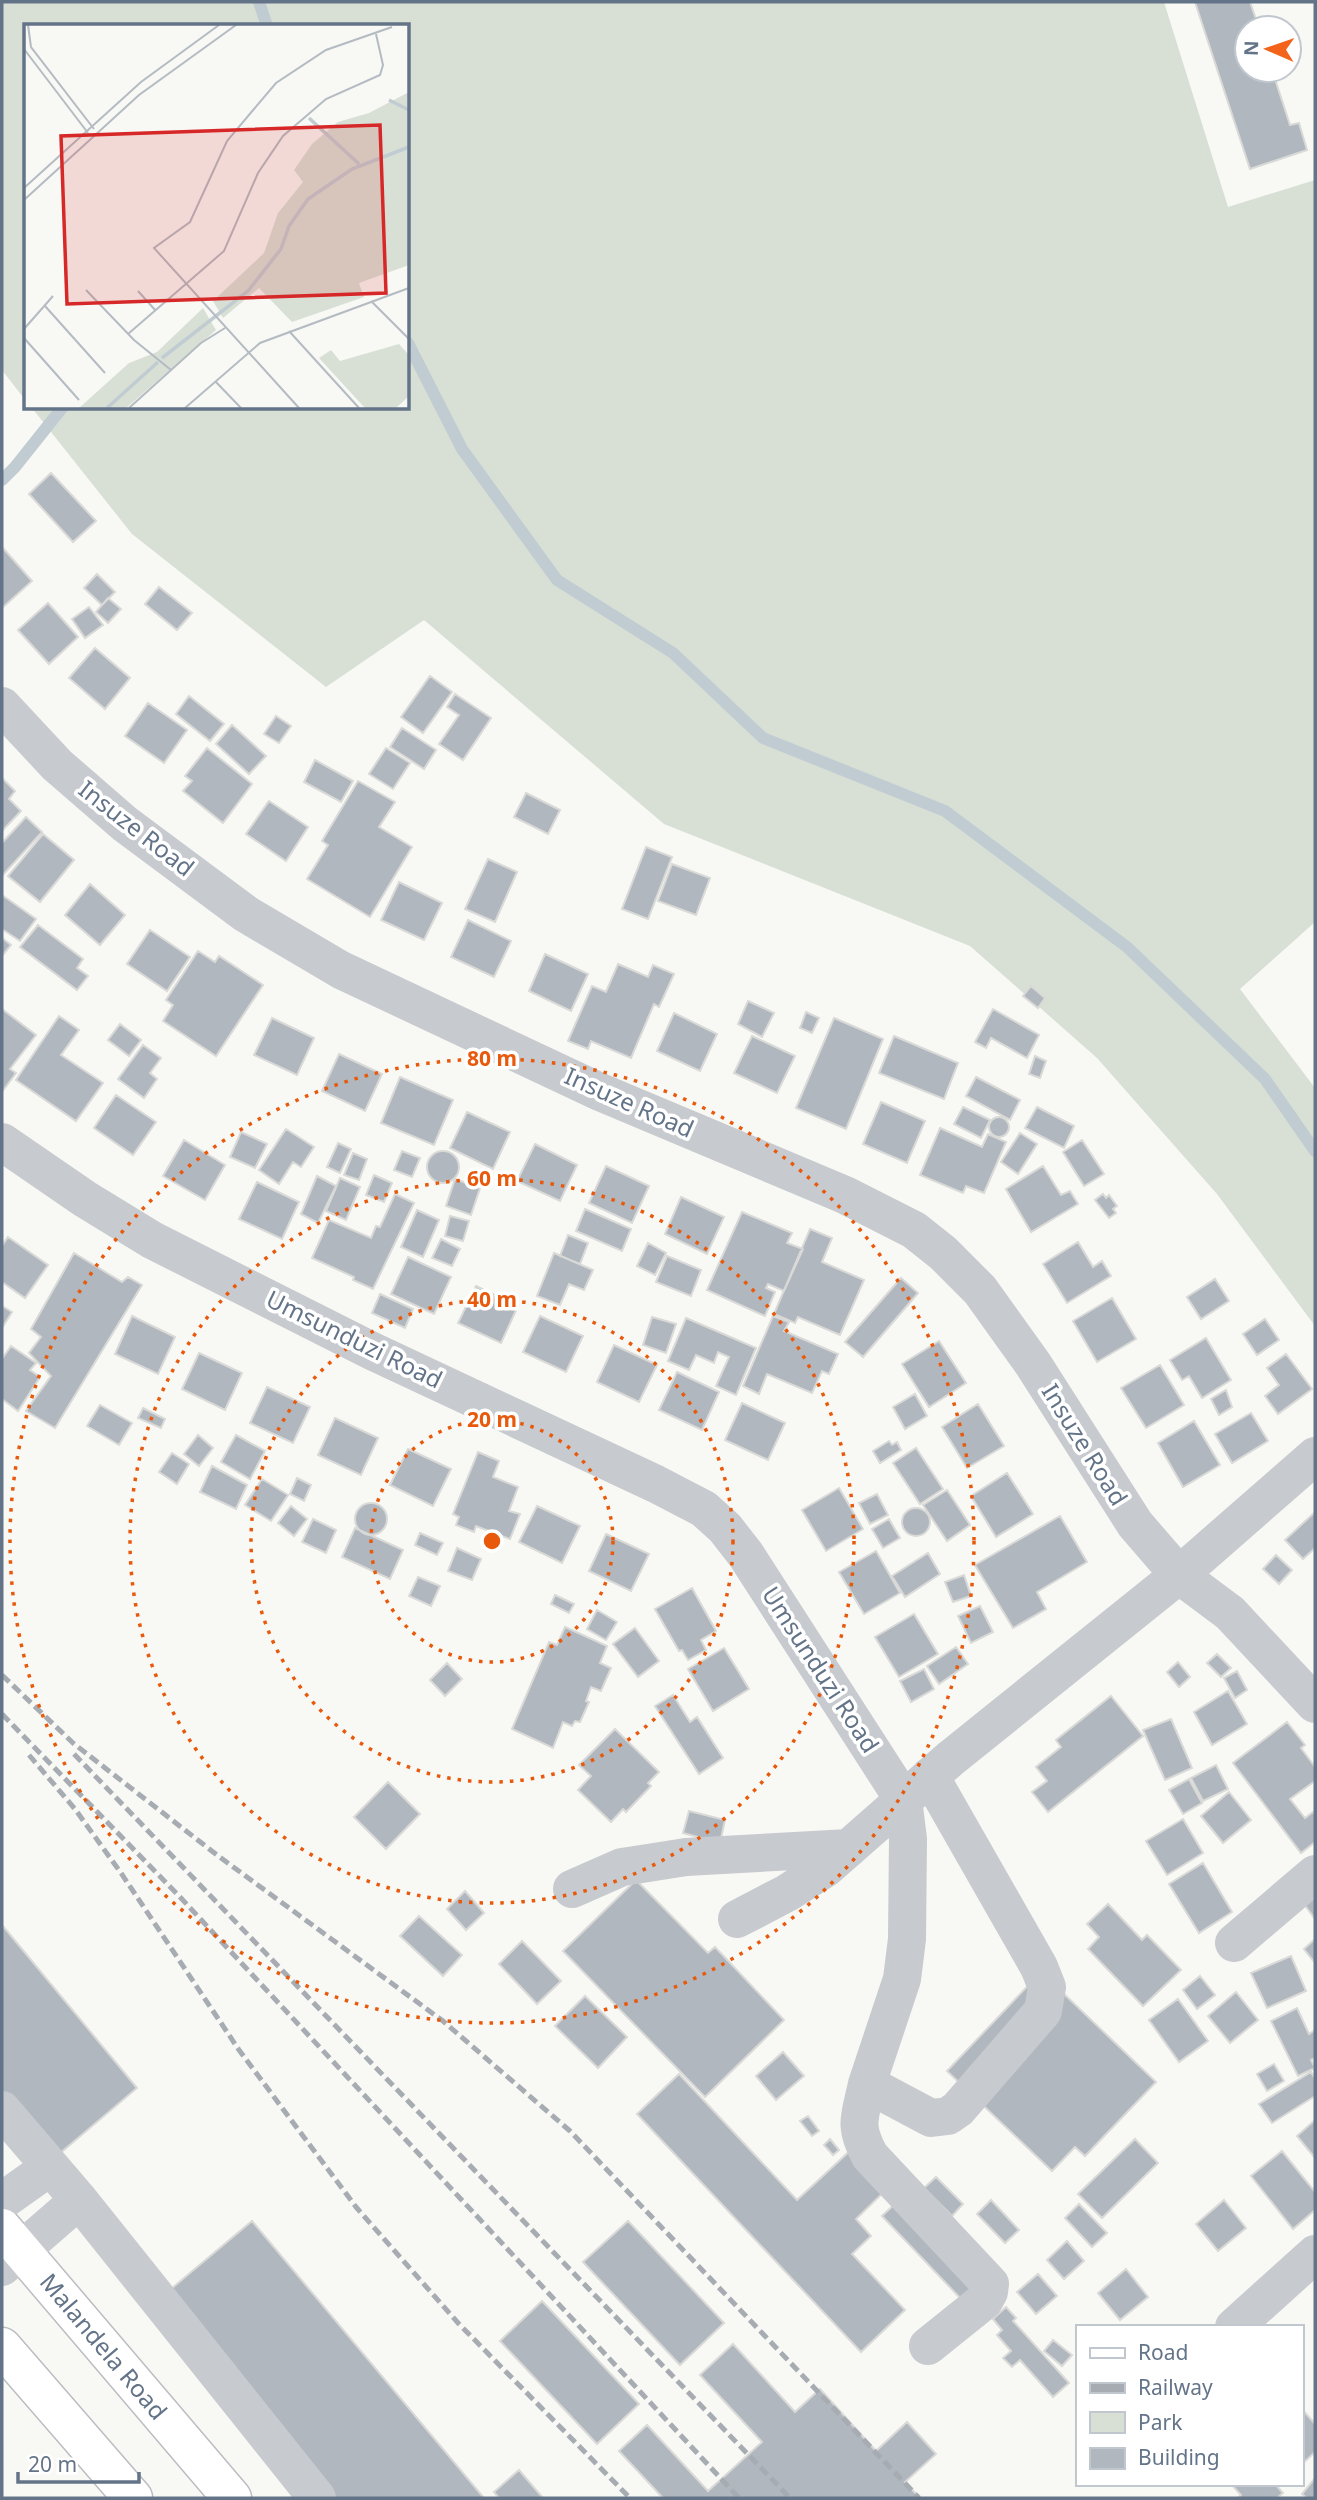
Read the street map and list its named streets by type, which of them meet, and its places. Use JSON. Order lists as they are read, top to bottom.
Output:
{
  "streets": {
    "main road": ["Malandela Road"],
    "street": ["Insuze Road", "Umsunduzi Road"]
  },
  "legend": [
    "Road",
    "Railway",
    "Park",
    "Building"
  ],
  "scale_bar": "20 m",
  "north": "left",
  "rings": [
    "80 m",
    "60 m",
    "40 m",
    "20 m"
  ]
}
